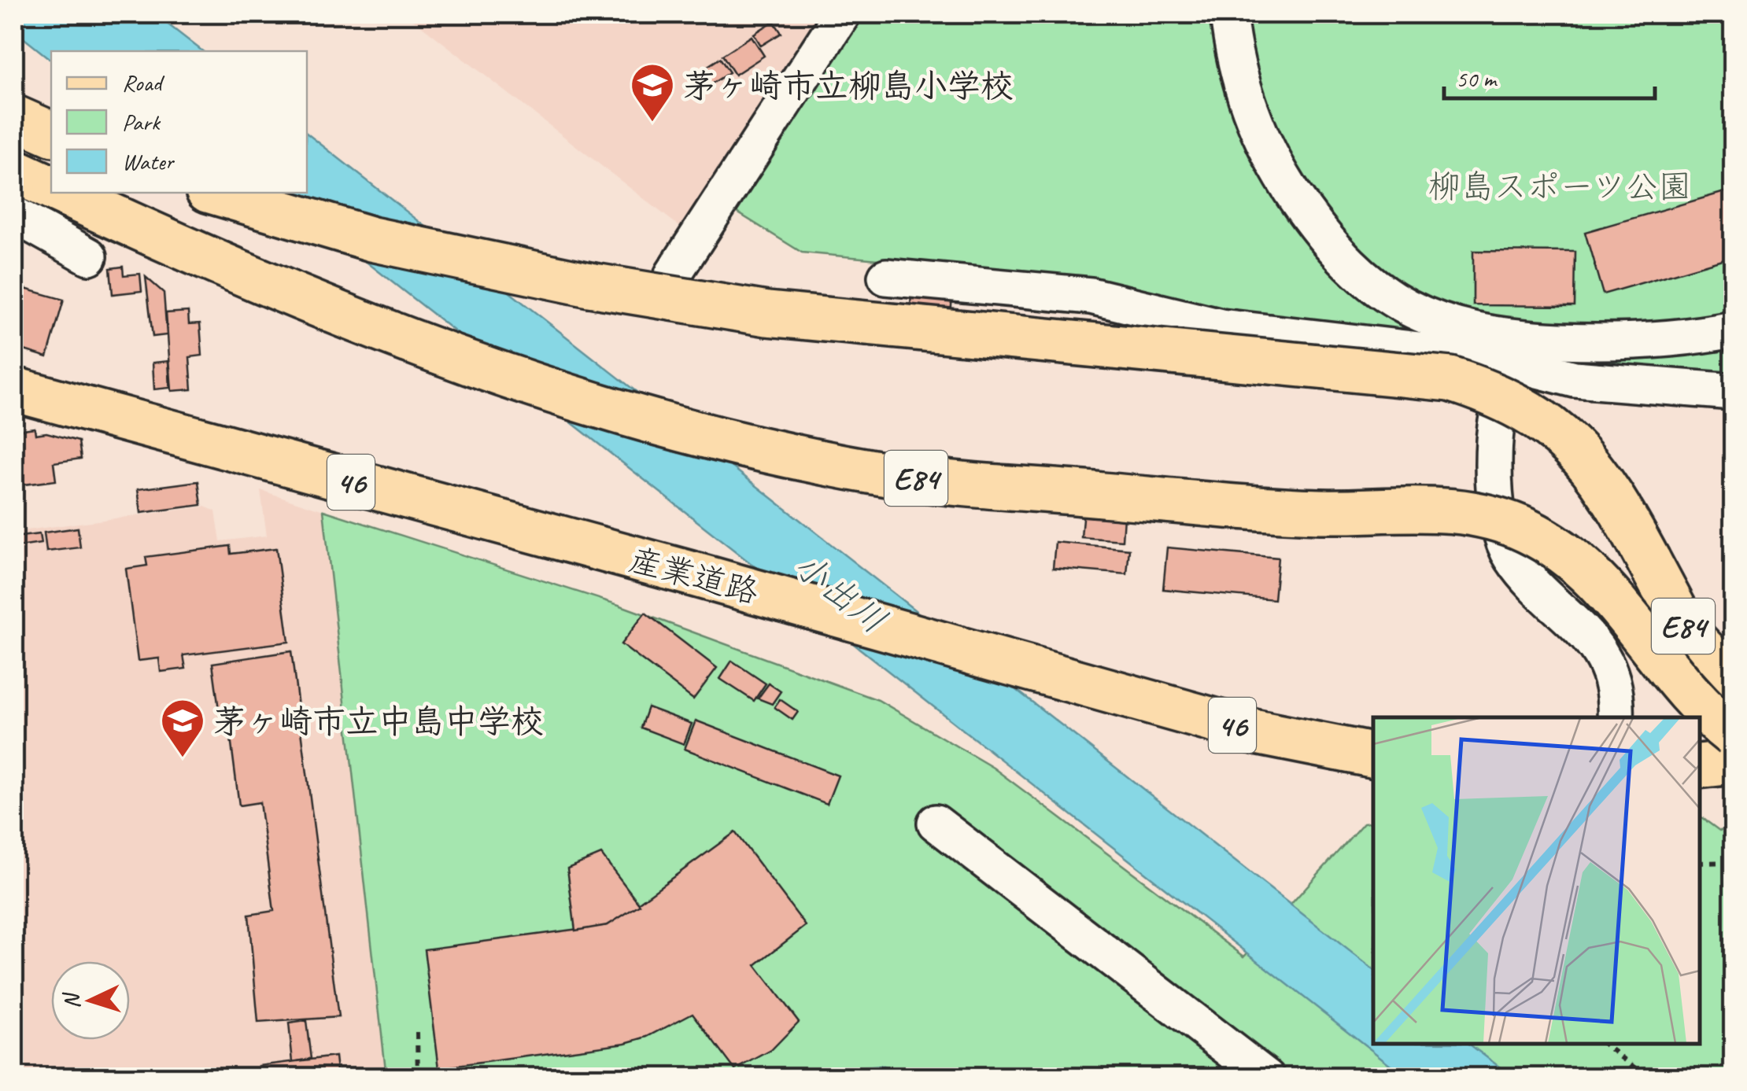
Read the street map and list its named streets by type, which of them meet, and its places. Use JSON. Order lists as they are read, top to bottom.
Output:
{
  "streets": {
    "main road": ["E84", "46", "産業道路"]
  },
  "water": ["小出川"],
  "parks": ["柳島スポーツ公園"],
  "places": {
    "school or university": ["茅ヶ崎市立柳島小学校", "茅ヶ崎市立中島中学校"]
  },
  "legend": ["Road", "Park", "Water"],
  "scale_bar": "50 m",
  "north": "left"
}
